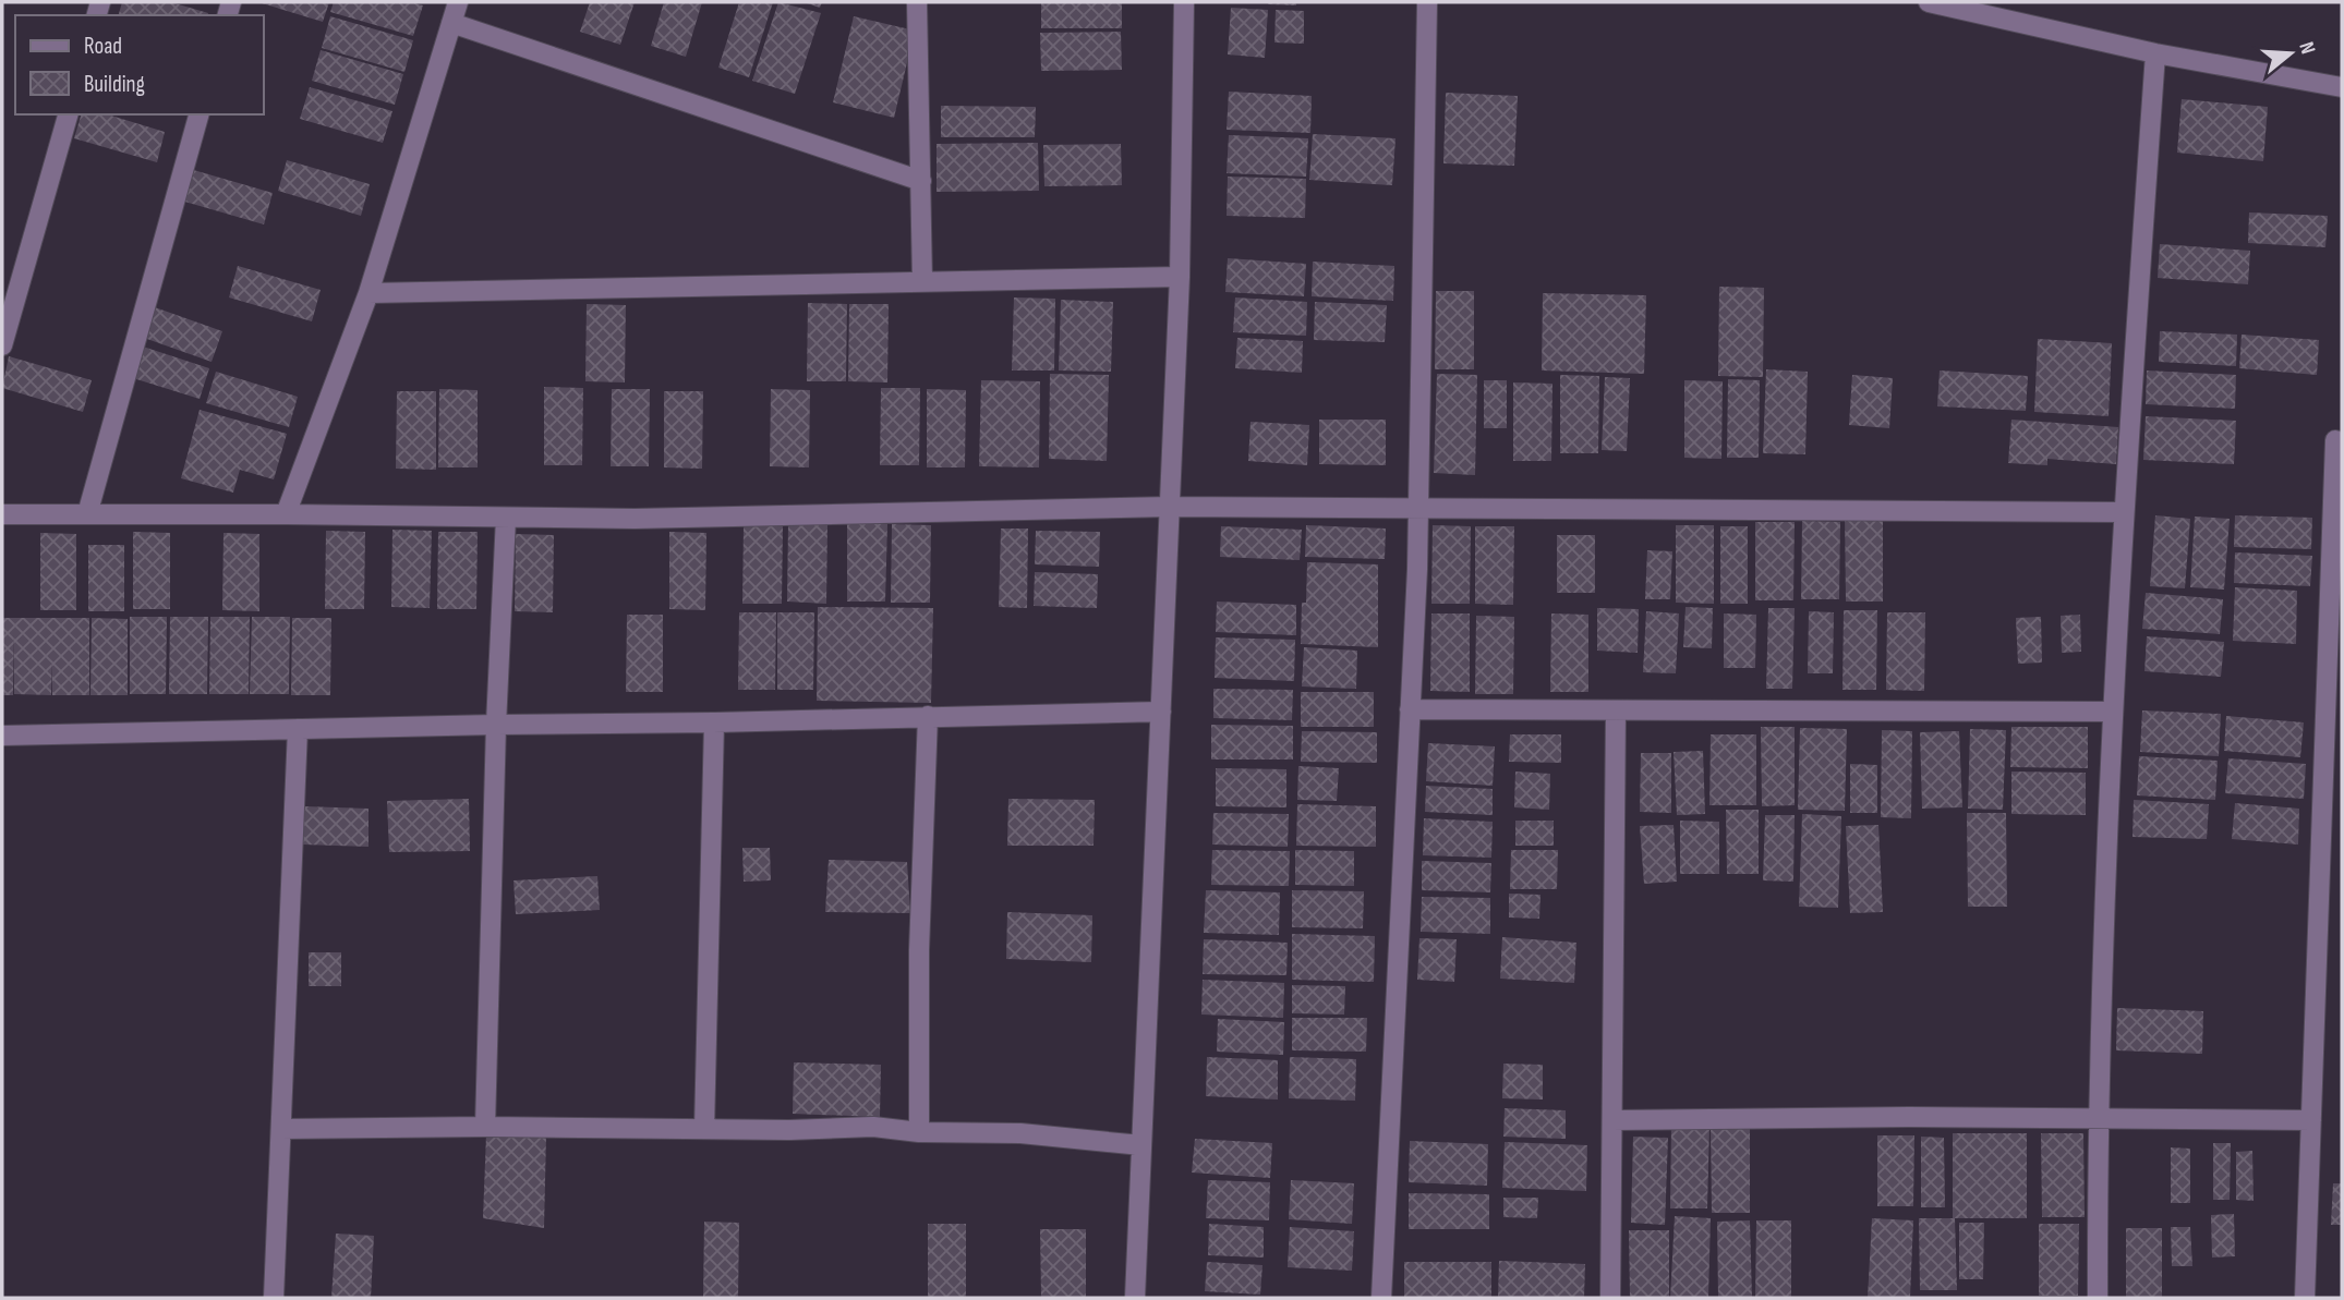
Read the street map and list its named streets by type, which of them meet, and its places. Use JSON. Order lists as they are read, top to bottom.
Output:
{
  "legend": ["Road", "Building"],
  "north": "right"
}
